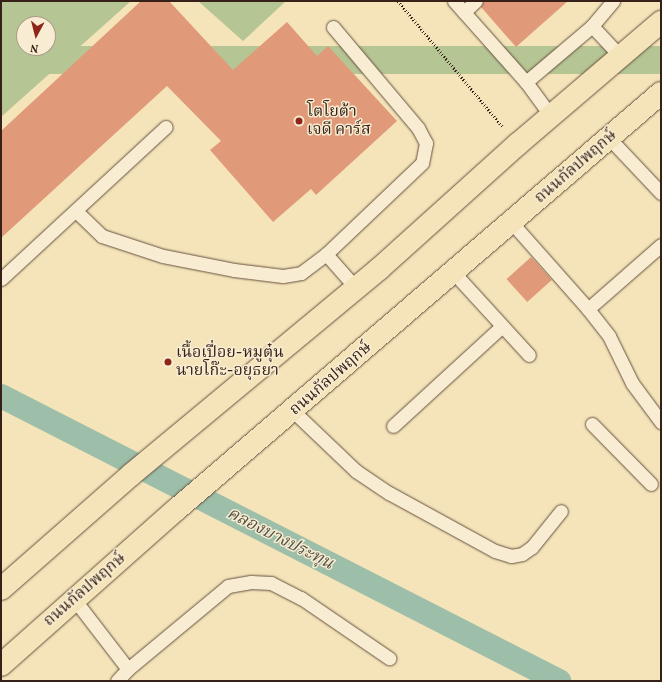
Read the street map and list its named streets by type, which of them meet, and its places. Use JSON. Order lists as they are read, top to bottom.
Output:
{
  "streets": {
    "main road": ["ถนนกัลปพฤกษ์"]
  },
  "water": ["คลองบางประทุน"],
  "places": ["โตโยต้า เจดี คาร์ส", "เนื้อเปื่อย-หมูตุ๋น นายโก๊ะ-อยุธยา"],
  "north": "bottom"
}
